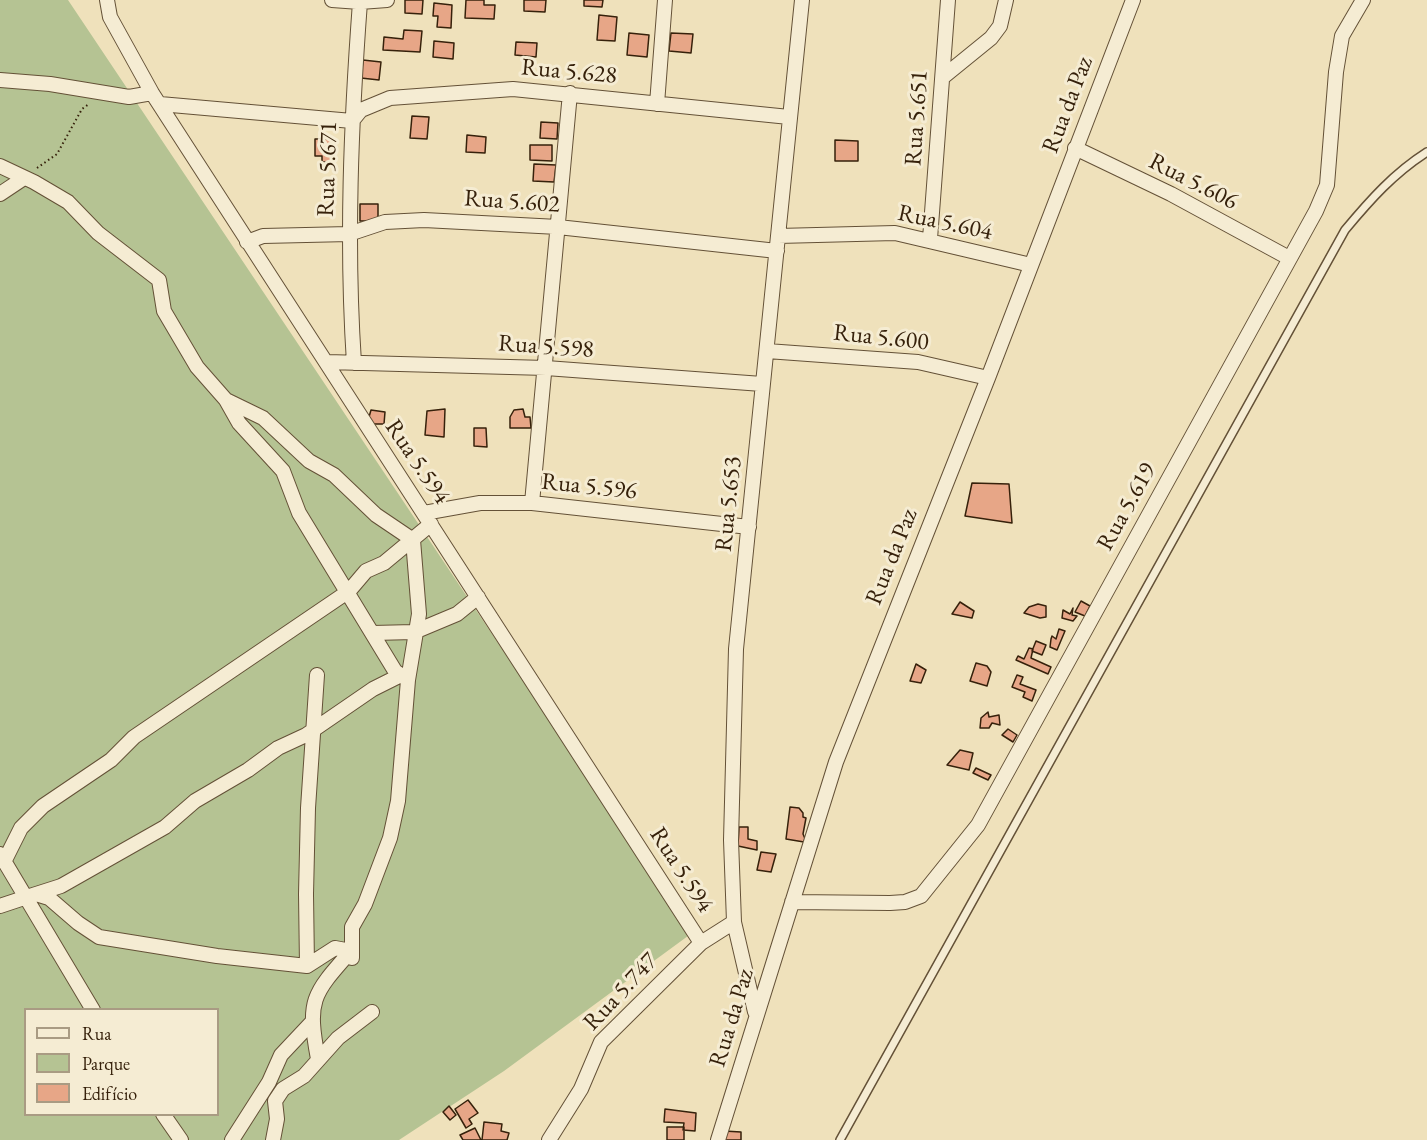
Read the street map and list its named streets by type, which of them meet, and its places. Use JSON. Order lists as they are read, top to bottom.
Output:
{
  "streets": {
    "street": [
      "Rua 5.628",
      "Rua da Paz",
      "Rua 5.651",
      "Rua 5.671",
      "Rua 5.606",
      "Rua 5.602",
      "Rua 5.604",
      "Rua 5.600",
      "Rua 5.598",
      "Rua 5.594",
      "Rua 5.596",
      "Rua 5.653",
      "Rua 5.619",
      "Rua 5.747"
    ]
  },
  "crossings": [
    ["Rua 5.628", "Rua 5.671"],
    ["Rua 5.628", "Rua 5.653"],
    ["Rua da Paz", "Rua 5.606"],
    ["Rua da Paz", "Rua 5.604"],
    ["Rua da Paz", "Rua 5.600"],
    ["Rua da Paz", "Rua 5.653"],
    ["Rua da Paz", "Rua 5.619"],
    ["Rua 5.651", "Rua 5.604"],
    ["Rua 5.671", "Rua 5.602"],
    ["Rua 5.671", "Rua 5.598"],
    ["Rua 5.606", "Rua 5.619"],
    ["Rua 5.602", "Rua 5.594"],
    ["Rua 5.602", "Rua 5.653"],
    ["Rua 5.604", "Rua 5.653"],
    ["Rua 5.600", "Rua 5.653"],
    ["Rua 5.598", "Rua 5.594"],
    ["Rua 5.598", "Rua 5.653"],
    ["Rua 5.594", "Rua 5.596"],
    ["Rua 5.594", "Rua 5.747"],
    ["Rua 5.596", "Rua 5.653"],
    ["Rua 5.653", "Rua 5.747"]
  ],
  "legend": ["Rua", "Parque", "Edifício"]
}
